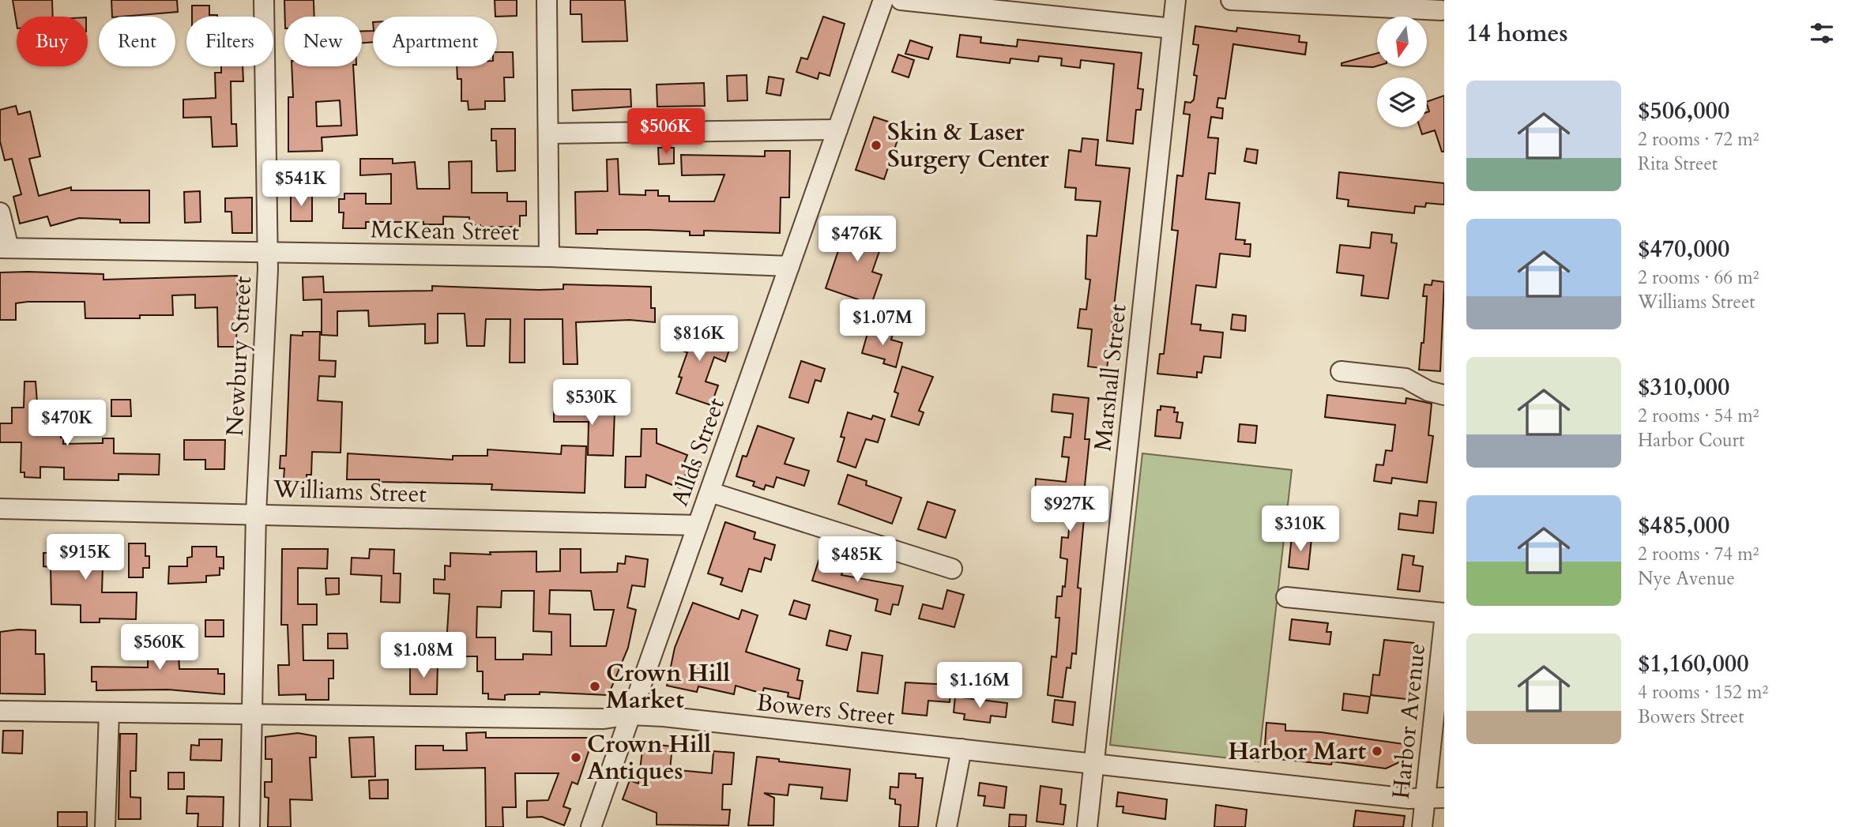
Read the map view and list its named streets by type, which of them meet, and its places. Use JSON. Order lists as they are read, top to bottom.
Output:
{
  "streets": {
    "street": [
      "McKean Street",
      "Newbury Street",
      "Marshall Street",
      "Allds Street",
      "Williams Street",
      "Bowers Street",
      "Harbor Avenue"
    ]
  },
  "crossings": [
    ["McKean Street", "Newbury Street"],
    ["McKean Street", "Allds Street"],
    ["Newbury Street", "Williams Street"],
    ["Newbury Street", "Bowers Street"],
    ["Marshall Street", "Bowers Street"],
    ["Allds Street", "Williams Street"],
    ["Allds Street", "Bowers Street"],
    ["Bowers Street", "Harbor Avenue"]
  ],
  "places": [
    "Skin & Laser Surgery Center",
    "Crown Hill Market",
    "Harbor Mart",
    "Crown Hill Antiques"
  ],
  "north": "bottom",
  "page": {
    "heading": "14 homes",
    "chip": [
      "Buy",
      "Rent",
      "Filters",
      "New",
      "Apartment"
    ],
    "list": [
      {
        "name": "$506,000",
        "note": "2 rooms · 72 m² · Rita Street"
      },
      {
        "name": "$470,000",
        "note": "2 rooms · 66 m² · Williams Street"
      },
      {
        "name": "$310,000",
        "note": "2 rooms · 54 m² · Harbor Court"
      },
      {
        "name": "$485,000",
        "note": "2 rooms · 74 m² · Nye Avenue"
      },
      {
        "name": "$1,160,000",
        "note": "4 rooms · 152 m² · Bowers Street"
      }
    ],
    "price": [
      "$506K",
      "$541K",
      "$476K",
      "$1.07M",
      "$816K",
      "$530K",
      "$470K",
      "$927K",
      "$310K",
      "$915K",
      "$485K",
      "$560K",
      "$1.08M",
      "$1.16M"
    ]
  }
}
